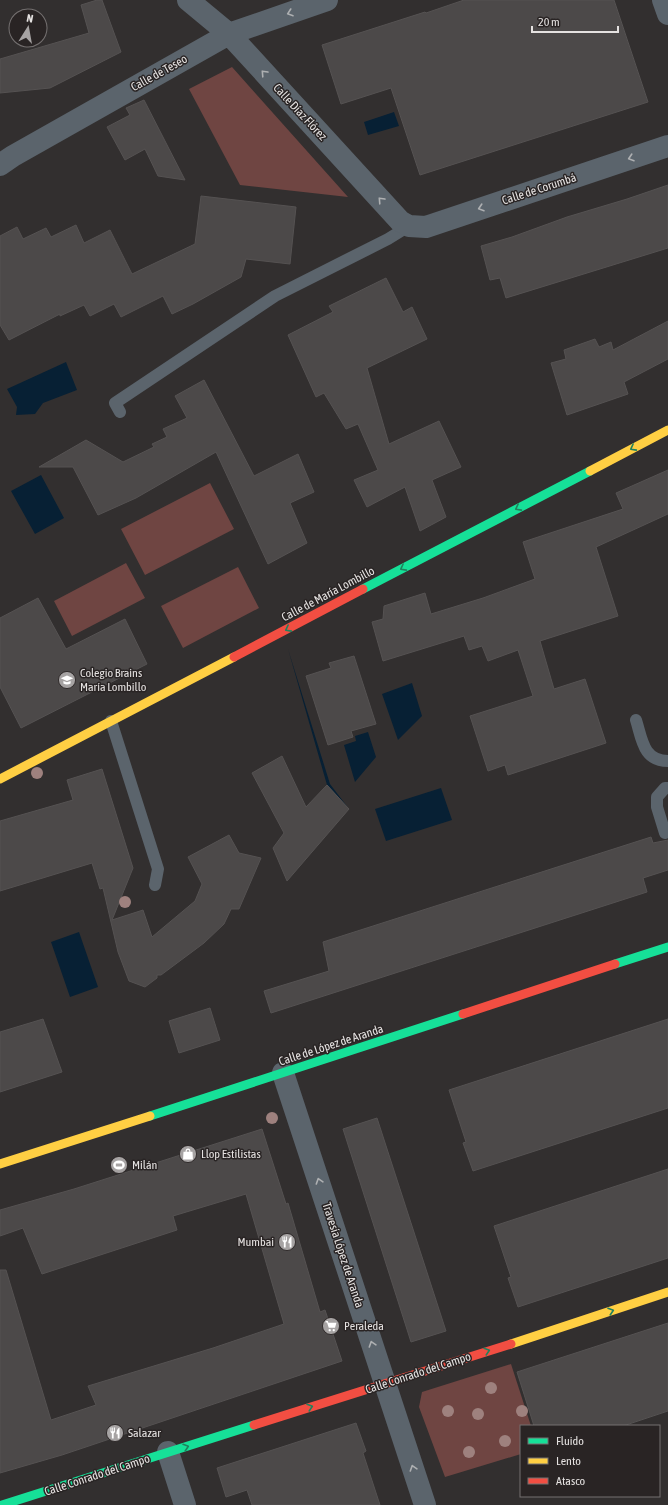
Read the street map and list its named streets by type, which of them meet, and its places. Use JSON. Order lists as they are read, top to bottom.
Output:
{
  "streets": {
    "street": [
      "Calle de Teseo",
      "Calle Díaz Flórez",
      "Calle de Corumbá",
      "Calle de María Lombillo",
      "Calle de López de Aranda",
      "Travesía López de Aranda",
      "Calle Conrado del Campo"
    ]
  },
  "crossings": [
    ["Calle de Teseo", "Calle Díaz Flórez"],
    ["Calle Díaz Flórez", "Calle de Corumbá"],
    ["Calle de López de Aranda", "Travesía López de Aranda"],
    ["Travesía López de Aranda", "Calle Conrado del Campo"]
  ],
  "one_way": [
    "Calle Díaz Flórez",
    "Calle de Corumbá",
    "Calle de María Lombillo",
    "Travesía López de Aranda",
    "Calle Conrado del Campo"
  ],
  "places": {
    "school or university": ["Colegio Brains María Lombillo"],
    "shop": ["Llop Estilistas"],
    "sports": ["Milán"],
    "restaurant": ["Mumbai", "Salazar"],
    "supermarket": ["Peraleda"]
  },
  "legend": ["Fluido", "Lento", "Atasco"],
  "scale_bar": "20 m",
  "north": "top"
}
